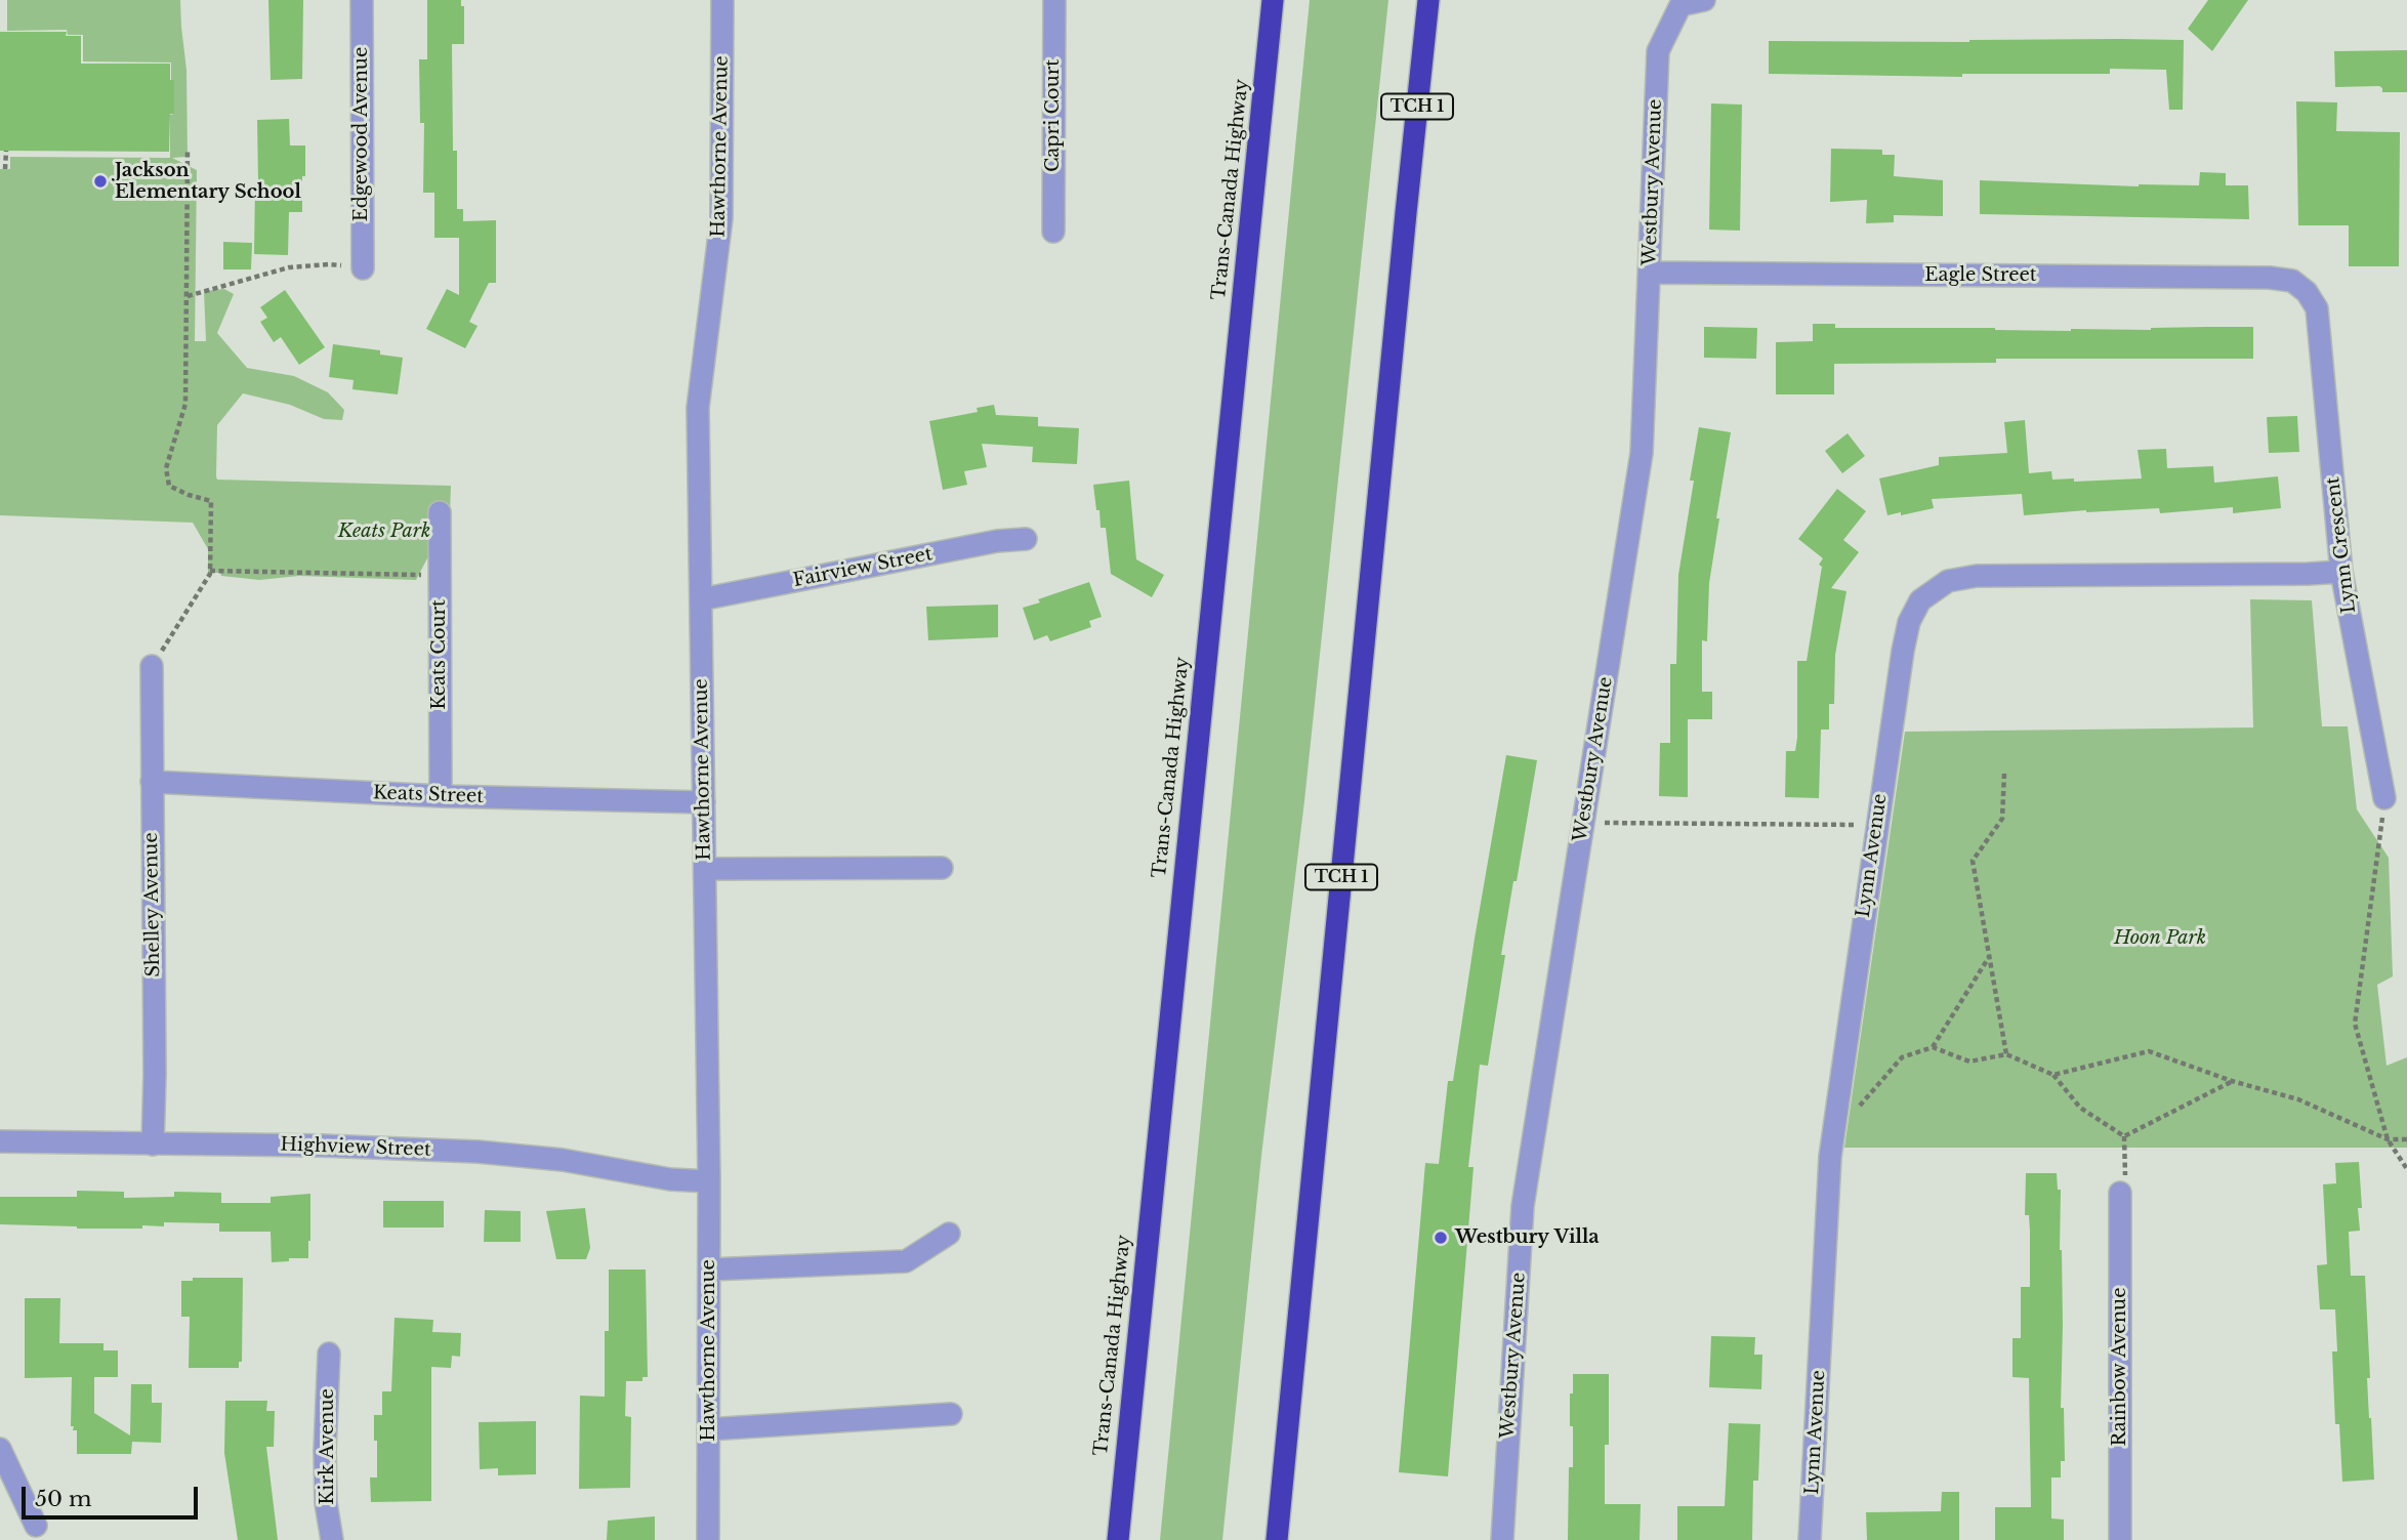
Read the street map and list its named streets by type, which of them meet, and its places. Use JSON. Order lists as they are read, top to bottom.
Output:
{
  "streets": {
    "highway": ["TCH 1", "Trans-Canada Highway"],
    "street": [
      "Capri Court",
      "Edgewood Avenue",
      "Hawthorne Avenue",
      "Westbury Avenue",
      "Eagle Street",
      "Lynn Crescent",
      "Fairview Street",
      "Keats Court",
      "Keats Street",
      "Lynn Avenue",
      "Shelley Avenue",
      "Highview Street",
      "Rainbow Avenue",
      "Kirk Avenue"
    ]
  },
  "crossings": [
    ["Hawthorne Avenue", "Fairview Street"],
    ["Hawthorne Avenue", "Keats Street"],
    ["Hawthorne Avenue", "Highview Street"],
    ["Westbury Avenue", "Eagle Street"],
    ["Eagle Street", "Lynn Crescent"],
    ["Lynn Crescent", "Lynn Avenue"],
    ["Keats Court", "Keats Street"],
    ["Keats Street", "Shelley Avenue"],
    ["Shelley Avenue", "Highview Street"]
  ],
  "parks": ["Keats Park", "Hoon Park"],
  "places": ["Jackson Elementary School", "Westbury Villa"],
  "scale_bar": "50 m"
}
